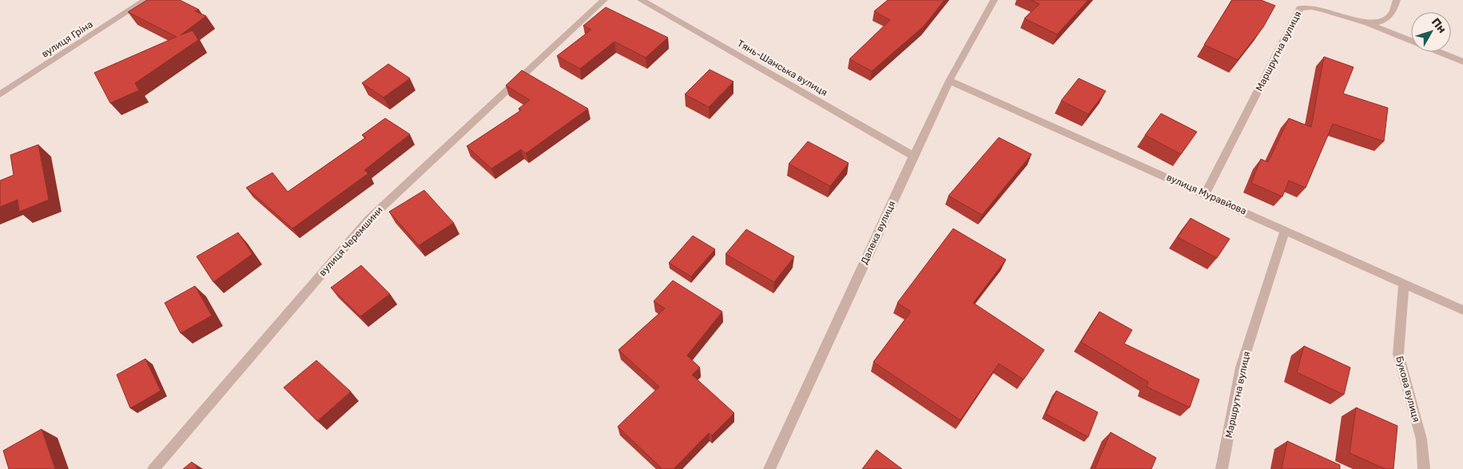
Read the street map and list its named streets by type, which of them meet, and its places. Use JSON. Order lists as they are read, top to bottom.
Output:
{
  "streets": {
    "street": [
      "вулиця Гріна",
      "Маршрутна вулиця",
      "Тянь-Шанська вулиця",
      "вулиця Муравйова",
      "Далека вулиця",
      "вулиця Черемшини",
      "Букова вулиця"
    ]
  },
  "crossings": [
    ["Маршрутна вулиця", "вулиця Муравйова"],
    ["Тянь-Шанська вулиця", "Далека вулиця"],
    ["вулиця Муравйова", "Далека вулиця"],
    ["вулиця Муравйова", "Букова вулиця"]
  ],
  "north": "top right"
}
